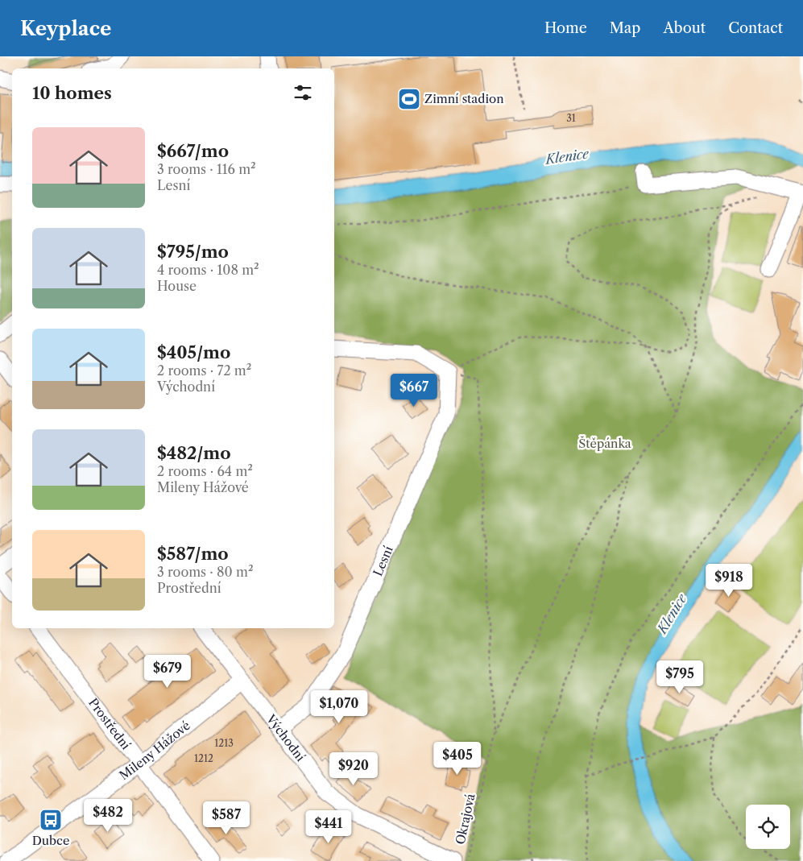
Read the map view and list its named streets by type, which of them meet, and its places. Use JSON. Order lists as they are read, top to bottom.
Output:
{
  "streets": {
    "street": [
      "Lesní",
      "Prostřední",
      "Východní",
      "Mileny Hážové"
    ],
    "path": ["Okrajová"]
  },
  "crossings": [
    ["Lesní", "Východní"],
    ["Prostřední", "Mileny Hážové"],
    ["Východní", "Mileny Hážové"]
  ],
  "water": ["Klenice"],
  "parks": ["Štěpánka"],
  "places": {
    "sports": ["Zimní stadion"],
    "bus stop": ["Dubce"]
  },
  "house_numbers": ["31", "1213", "1212"],
  "page": {
    "header": "Keyplace",
    "nav": [
      "Home",
      "Map",
      "About",
      "Contact"
    ],
    "heading": "10 homes",
    "list": [
      {
        "name": "$667/mo",
        "note": "3 rooms · 116 m² · Lesní"
      },
      {
        "name": "$795/mo",
        "note": "4 rooms · 108 m² · House"
      },
      {
        "name": "$405/mo",
        "note": "2 rooms · 72 m² · Východní"
      },
      {
        "name": "$482/mo",
        "note": "2 rooms · 64 m² · Mileny Hážové"
      },
      {
        "name": "$587/mo",
        "note": "3 rooms · 80 m² · Prostřední"
      }
    ],
    "price": [
      "$667",
      "$918",
      "$679",
      "$795",
      "$1,070",
      "$405",
      "$920",
      "$482",
      "$587",
      "$441"
    ]
  }
}
